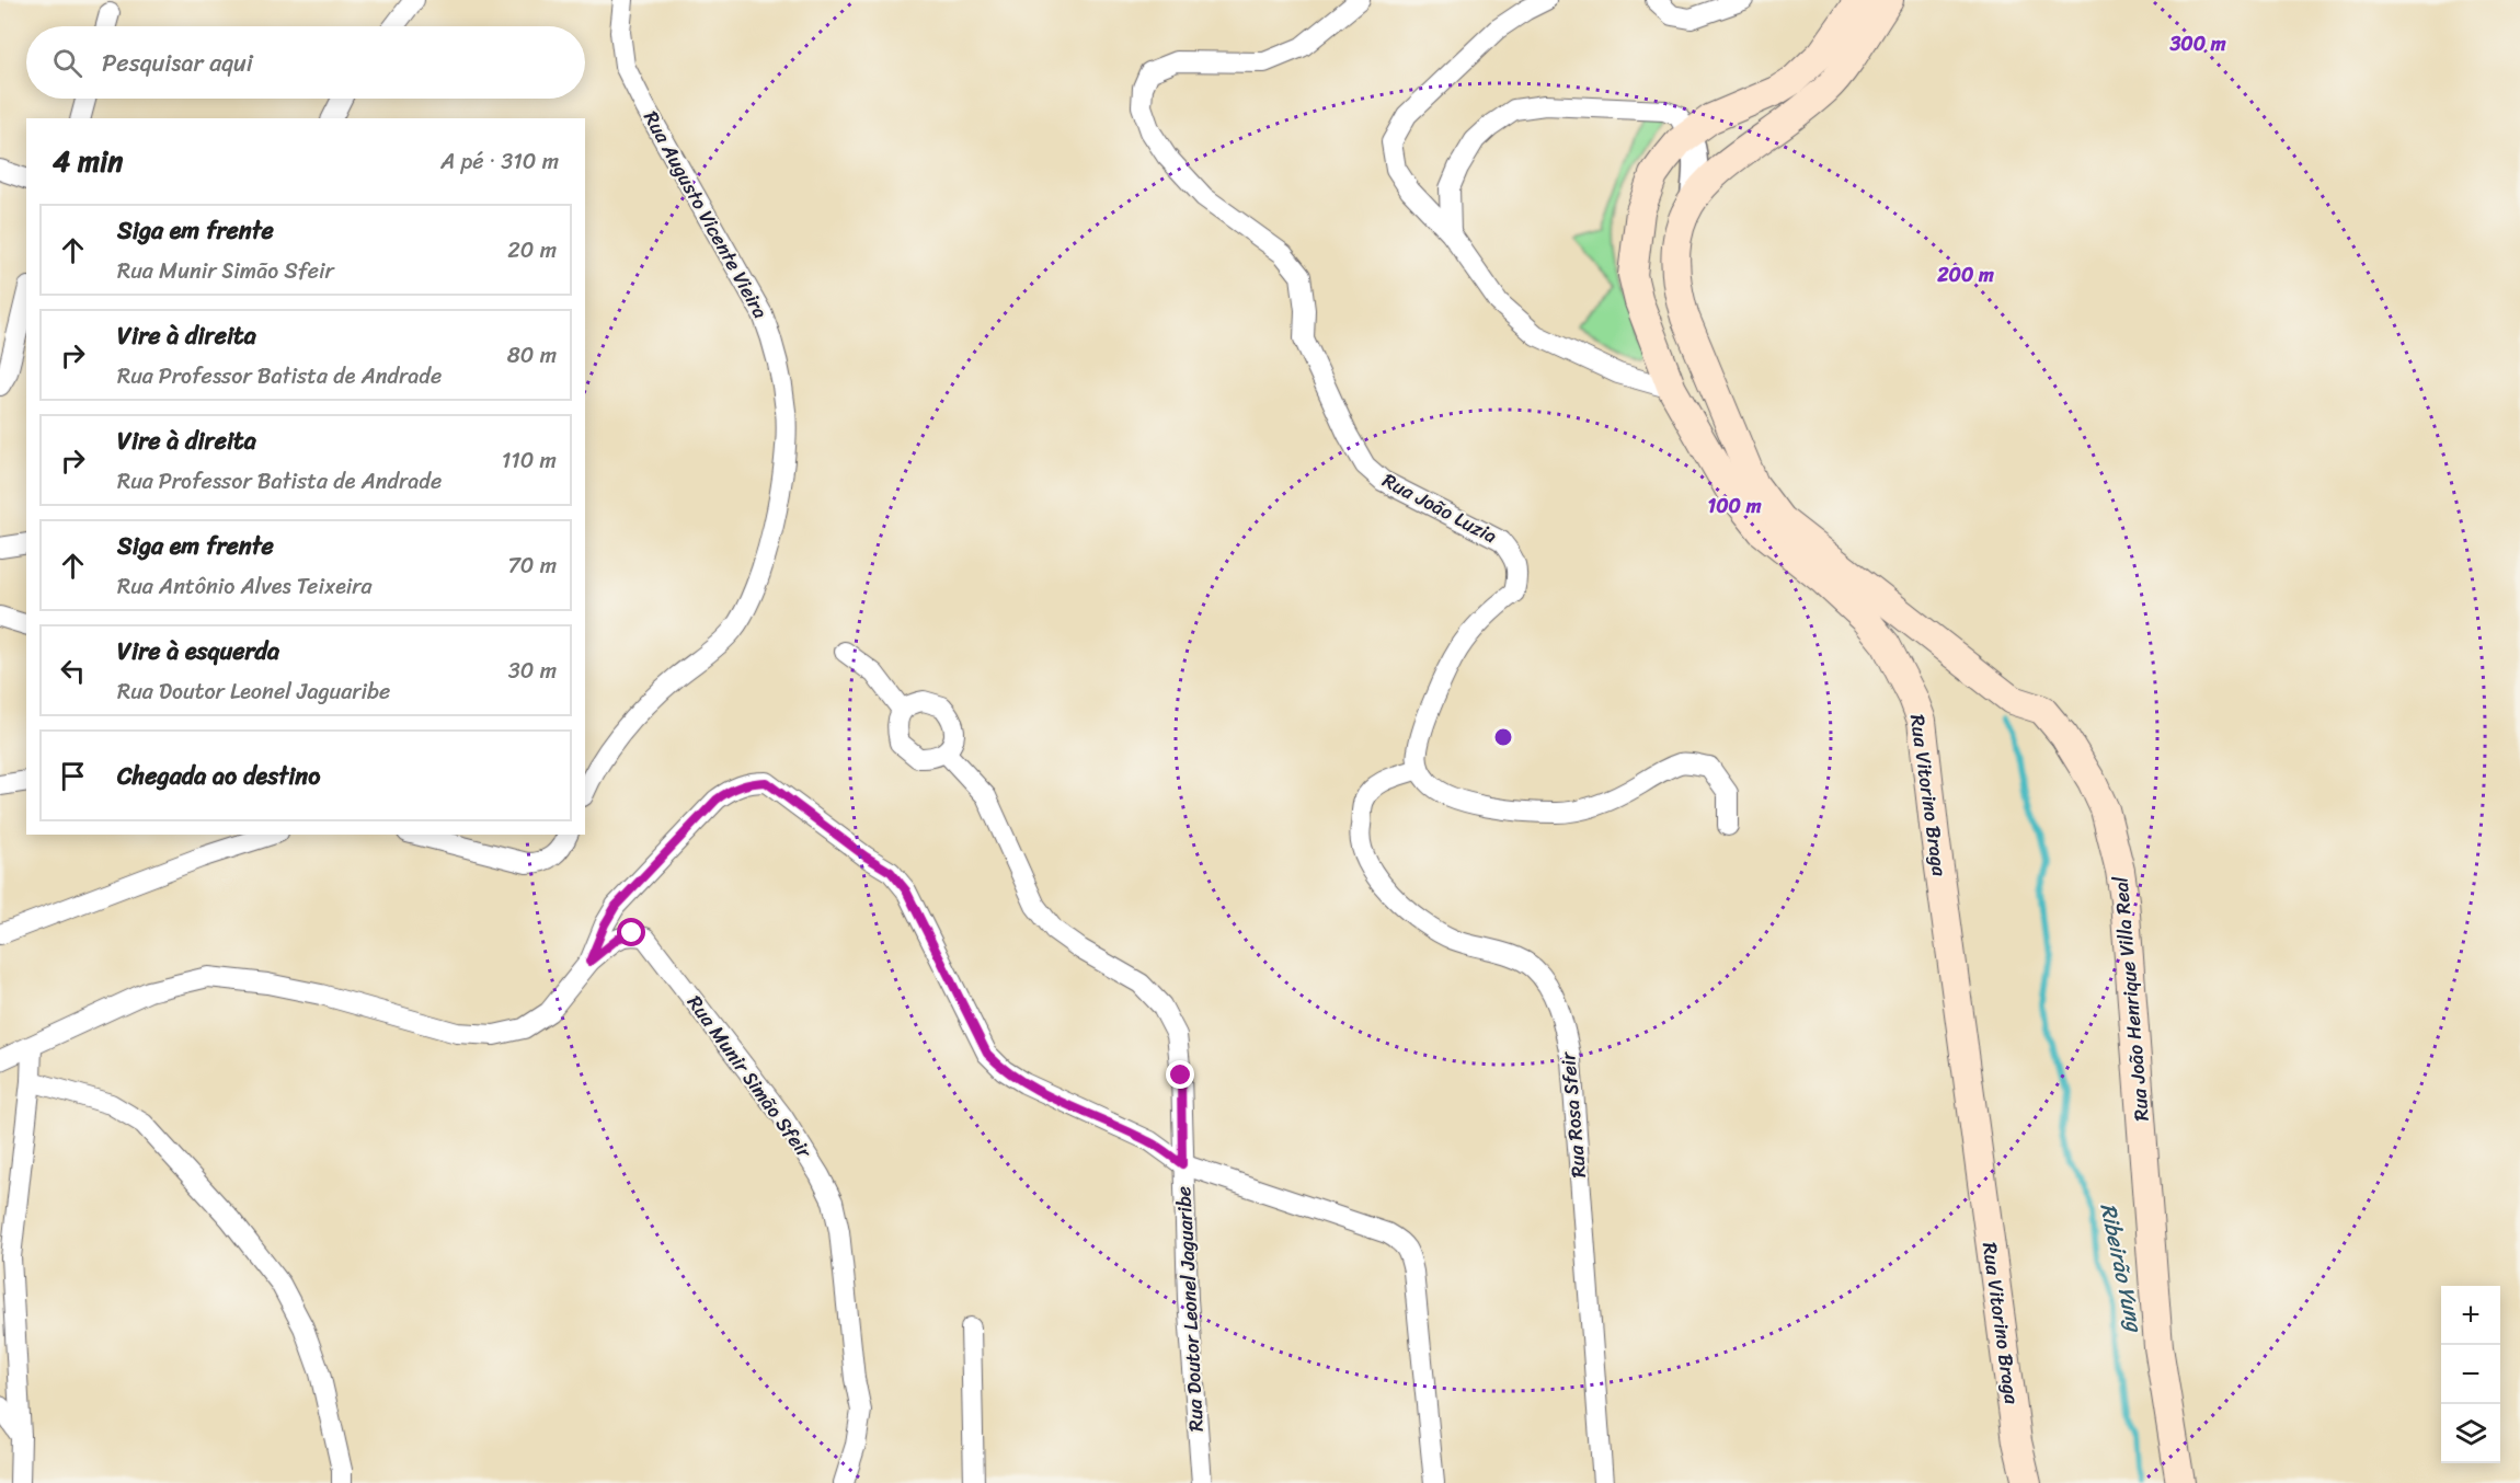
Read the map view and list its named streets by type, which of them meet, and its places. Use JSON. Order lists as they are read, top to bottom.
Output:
{
  "streets": {
    "main road": ["Rua Vitorino Braga", "Rua João Henrique Villa Real"],
    "street": [
      "Rua Augusto Vicente Vieira",
      "Rua João Luzia",
      "Rua Munir Simão Sfeir",
      "Rua Rosa Sfeir",
      "Rua Doutor Leonel Jaguaribe"
    ]
  },
  "crossings": [
    ["Rua João Luzia", "Rua Rosa Sfeir"]
  ],
  "water": ["Ribeirão Yung"],
  "page": {
    "search": "Pesquisar aqui",
    "heading": ["4 min", "A pé · 310 m"],
    "list": [
      ["Siga em frente", "Rua Munir Simão Sfeir", "20 m"],
      ["Vire à direita", "Rua Professor Batista de Andrade", "80 m"],
      ["Vire à direita", "Rua Professor Batista de Andrade", "110 m"],
      ["Siga em frente", "Rua Antônio Alves Teixeira", "70 m"],
      ["Vire à esquerda", "Rua Doutor Leonel Jaguaribe", "30 m"],
      "Chegada ao destino"
    ],
    "map_buttons": ["+", "−"]
  },
  "rings": ["300 m", "200 m", "100 m"]
}
